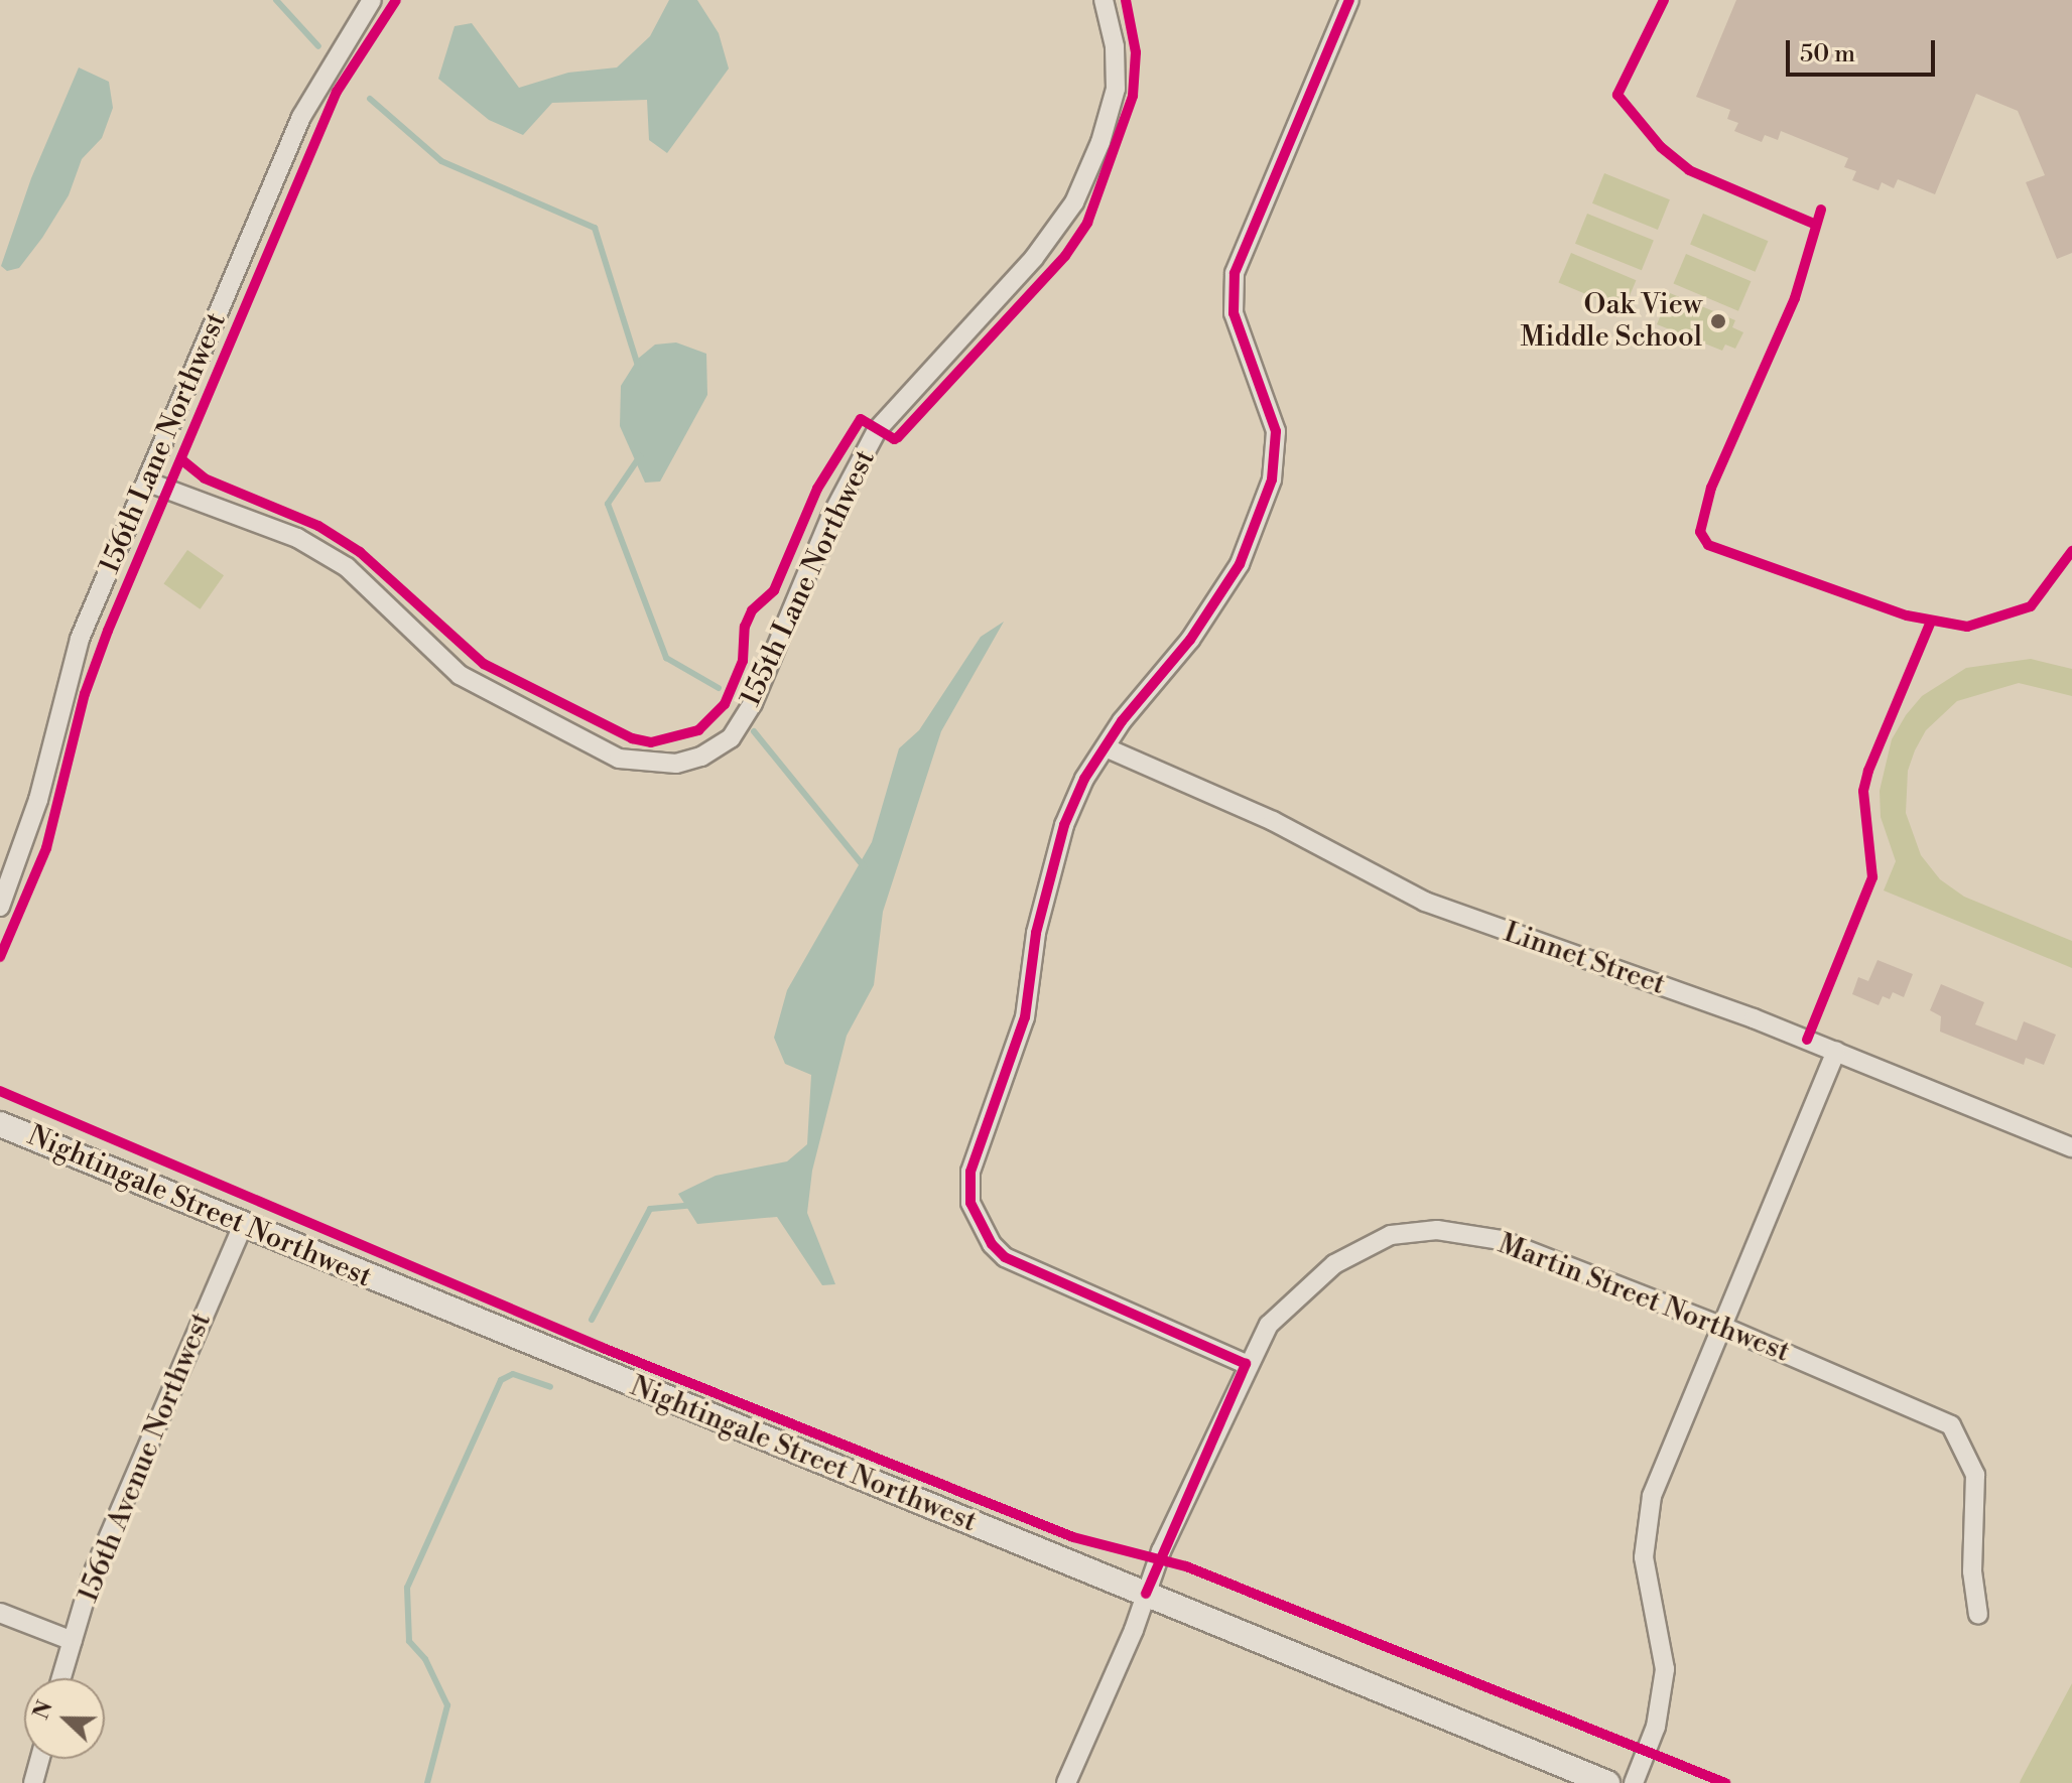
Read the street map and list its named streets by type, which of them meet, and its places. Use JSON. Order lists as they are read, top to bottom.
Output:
{
  "streets": {
    "street": [
      "156th Lane Northwest",
      "155th Lane Northwest",
      "Linnet Street",
      "Nightingale Street Northwest",
      "Martin Street Northwest",
      "156th Avenue Northwest"
    ]
  },
  "crossings": [
    ["156th Lane Northwest", "155th Lane Northwest"],
    ["Nightingale Street Northwest", "Martin Street Northwest"],
    ["Nightingale Street Northwest", "156th Avenue Northwest"]
  ],
  "places": ["Oak View Middle School"],
  "scale_bar": "50 m",
  "north": "left"
}
